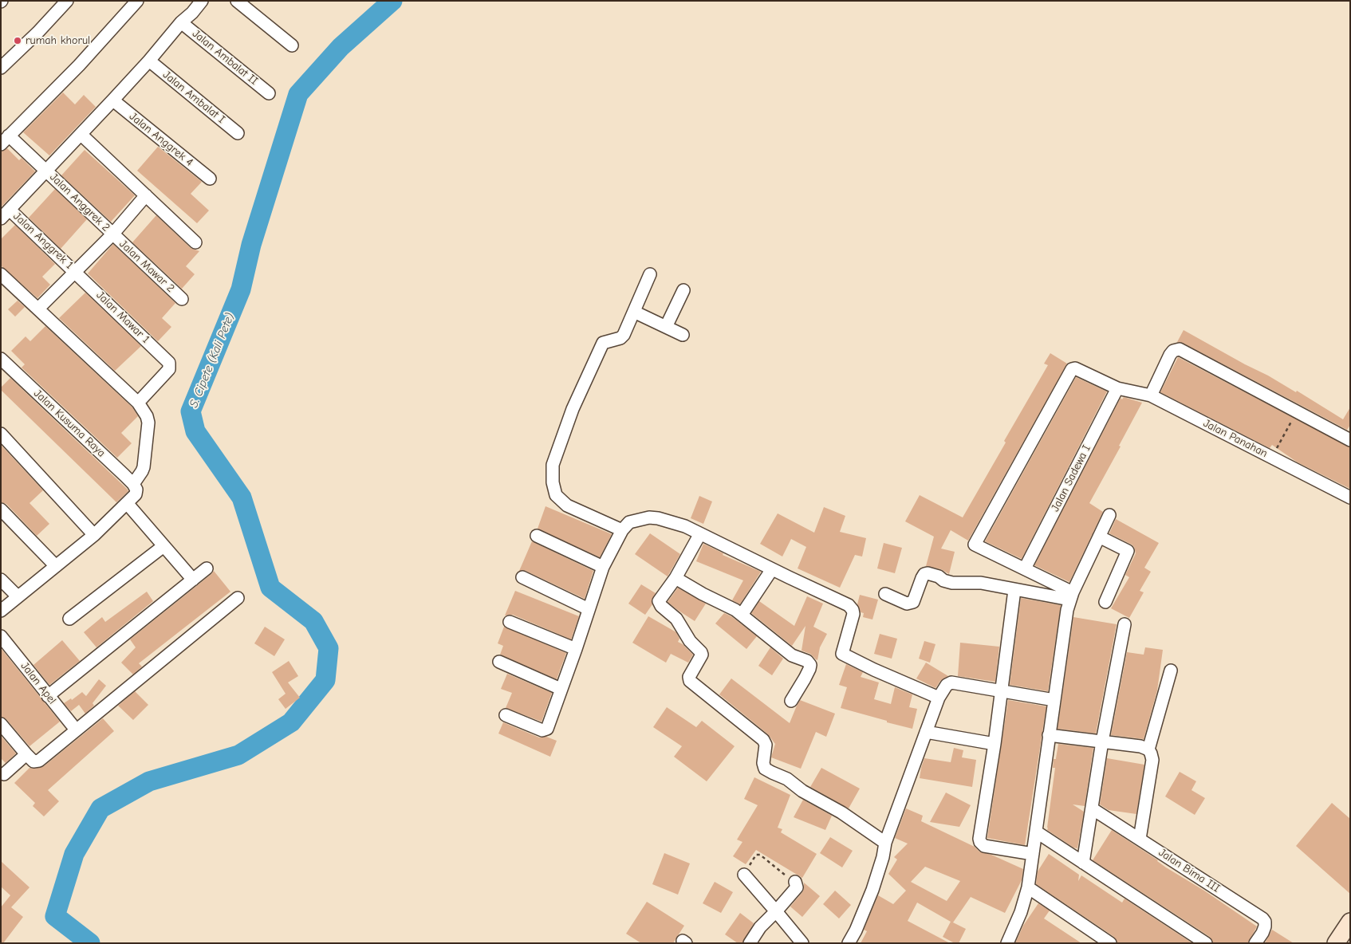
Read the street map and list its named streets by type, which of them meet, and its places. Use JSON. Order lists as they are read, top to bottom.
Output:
{
  "streets": {
    "street": [
      "Jalan Ambalat II",
      "Jalan Ambalat I",
      "Jalan Anggrek 4",
      "Jalan Anggrek 2",
      "Jalan Anggrek 1",
      "Jalan Mawar 2",
      "Jalan Mawar 1",
      "Jalan Kusuma Raya",
      "Jalan Panahan",
      "Jalan Sadewa I",
      "Jalan Apel",
      "Jalan Bima III"
    ]
  },
  "crossings": [
    ["Jalan Anggrek 2", "Jalan Mawar 2"],
    ["Jalan Anggrek 1", "Jalan Mawar 1"],
    ["Jalan Panahan", "Jalan Sadewa I"]
  ],
  "water": ["S. Cipete (Kali Pete)"],
  "places": ["rumah khorul"]
}
